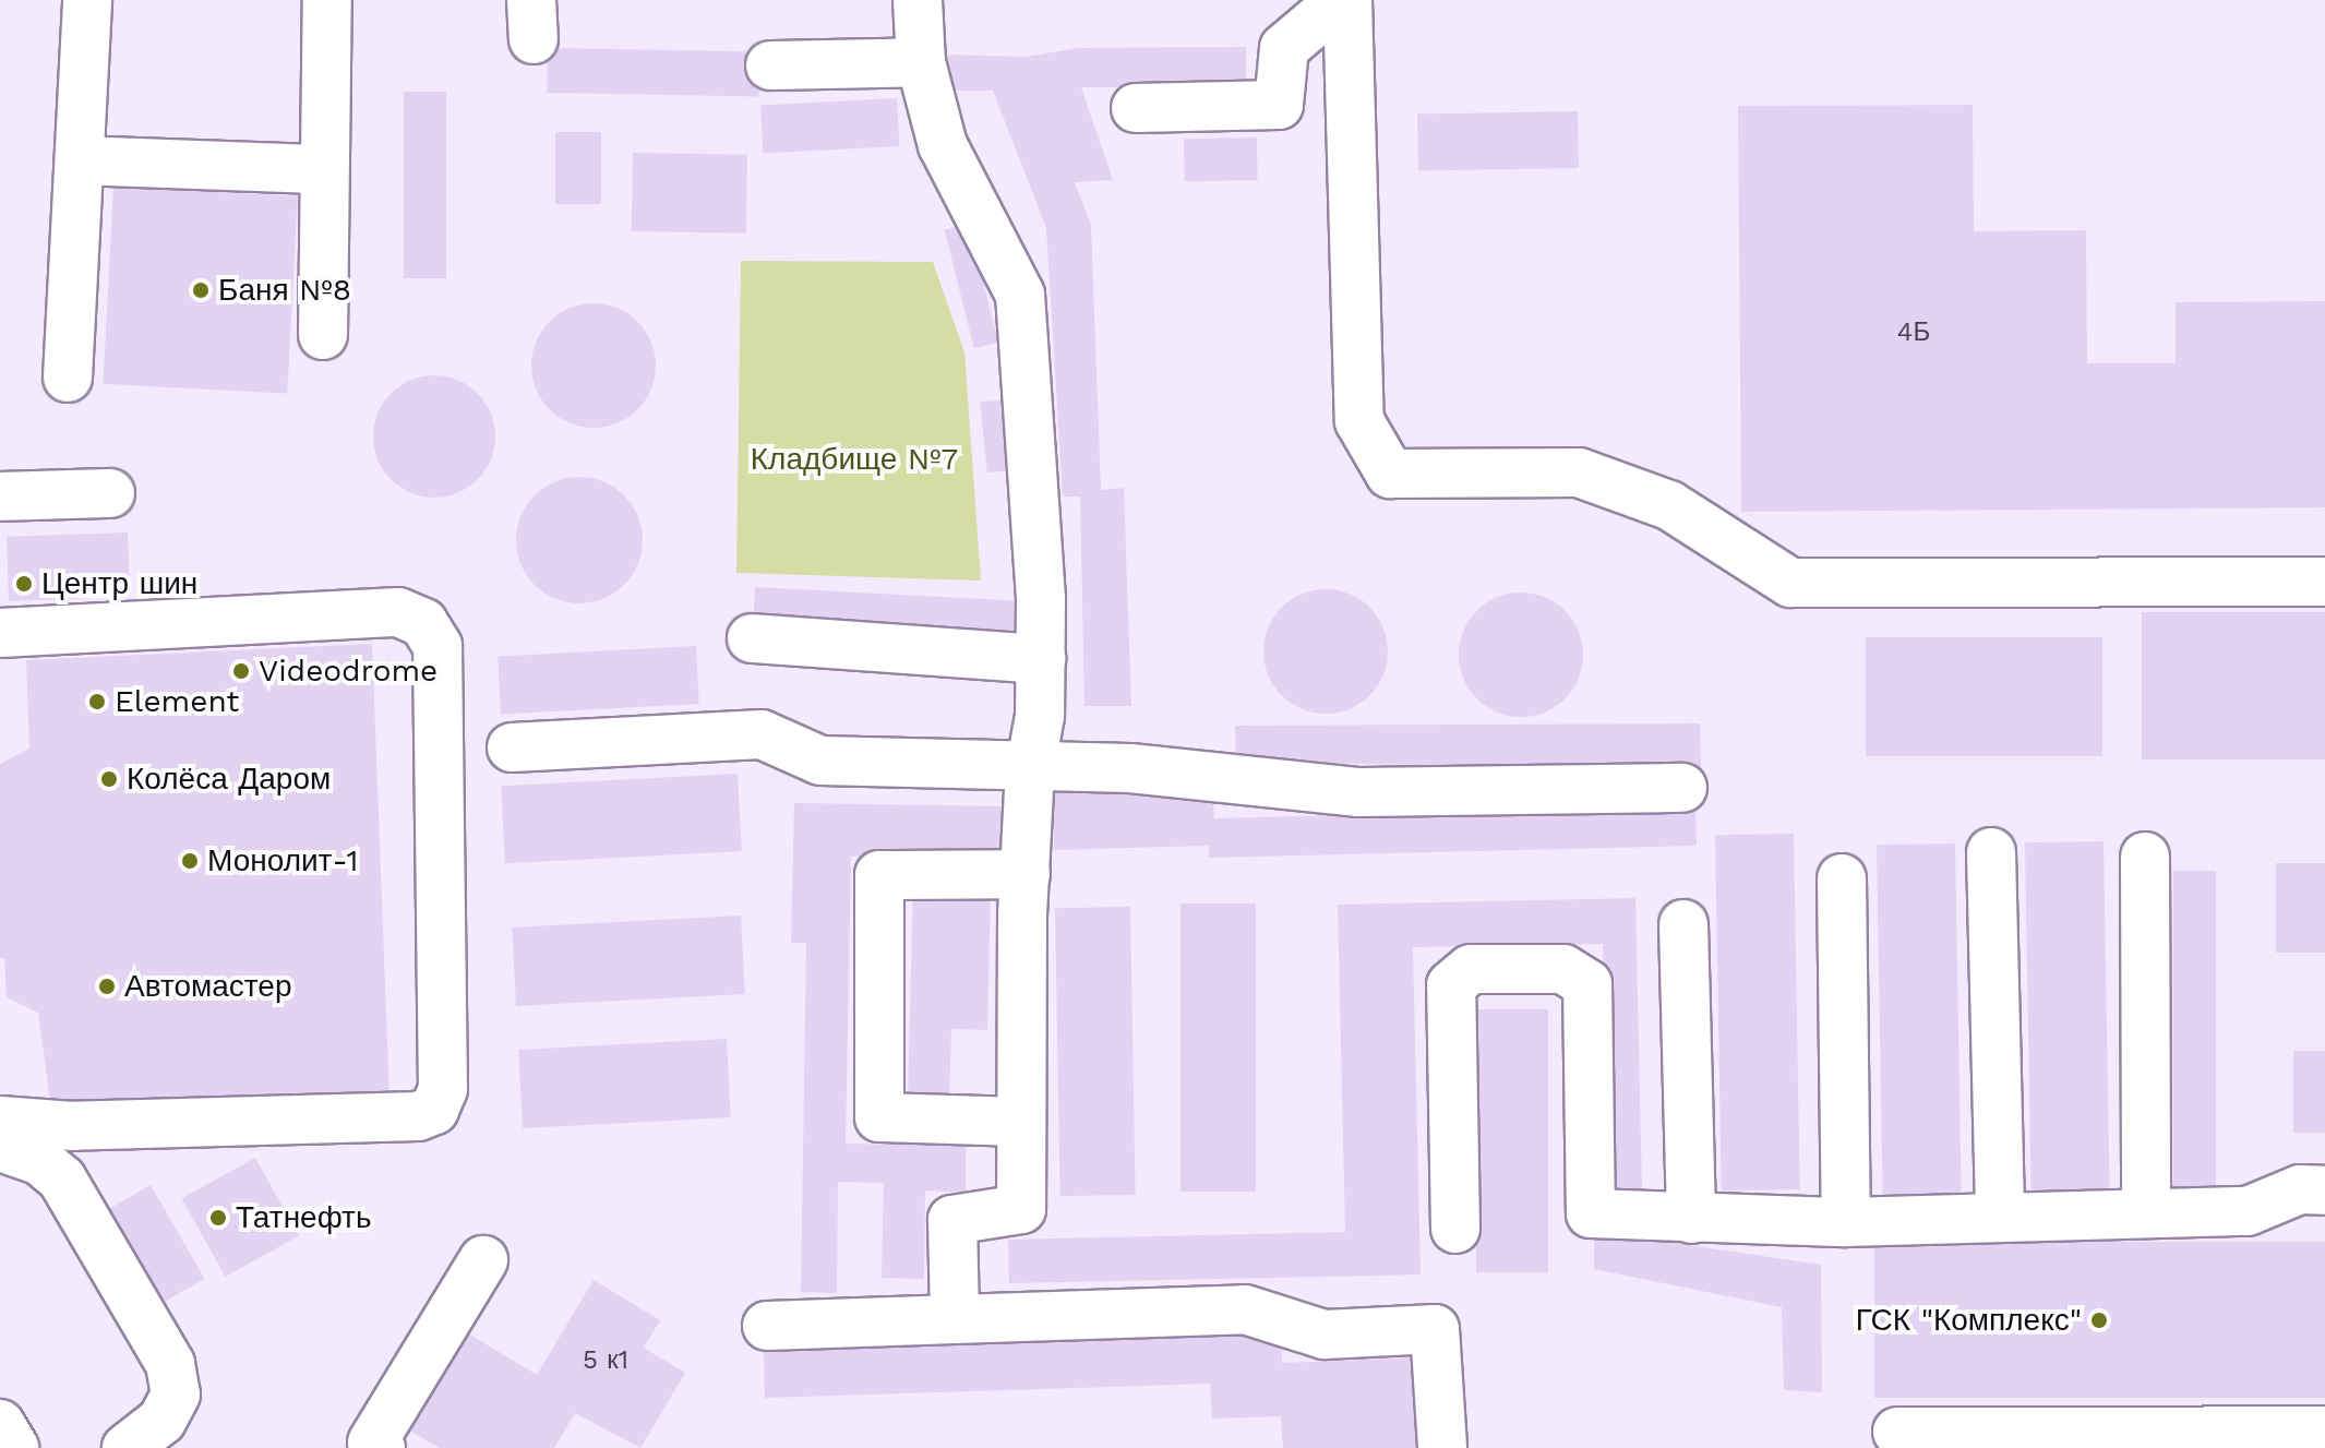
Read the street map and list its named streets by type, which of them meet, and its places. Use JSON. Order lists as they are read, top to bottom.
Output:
{
  "parks": ["Кладбище №7"],
  "places": [
    "Баня №8",
    "Центр шин",
    "Videodrome",
    "Element",
    "Колёса Даром",
    "Монолит-1",
    "Автомастер",
    "Татнефть",
    "ГСК \"Комплекс\""
  ],
  "house_numbers": ["4Б", "5 к1"]
}
